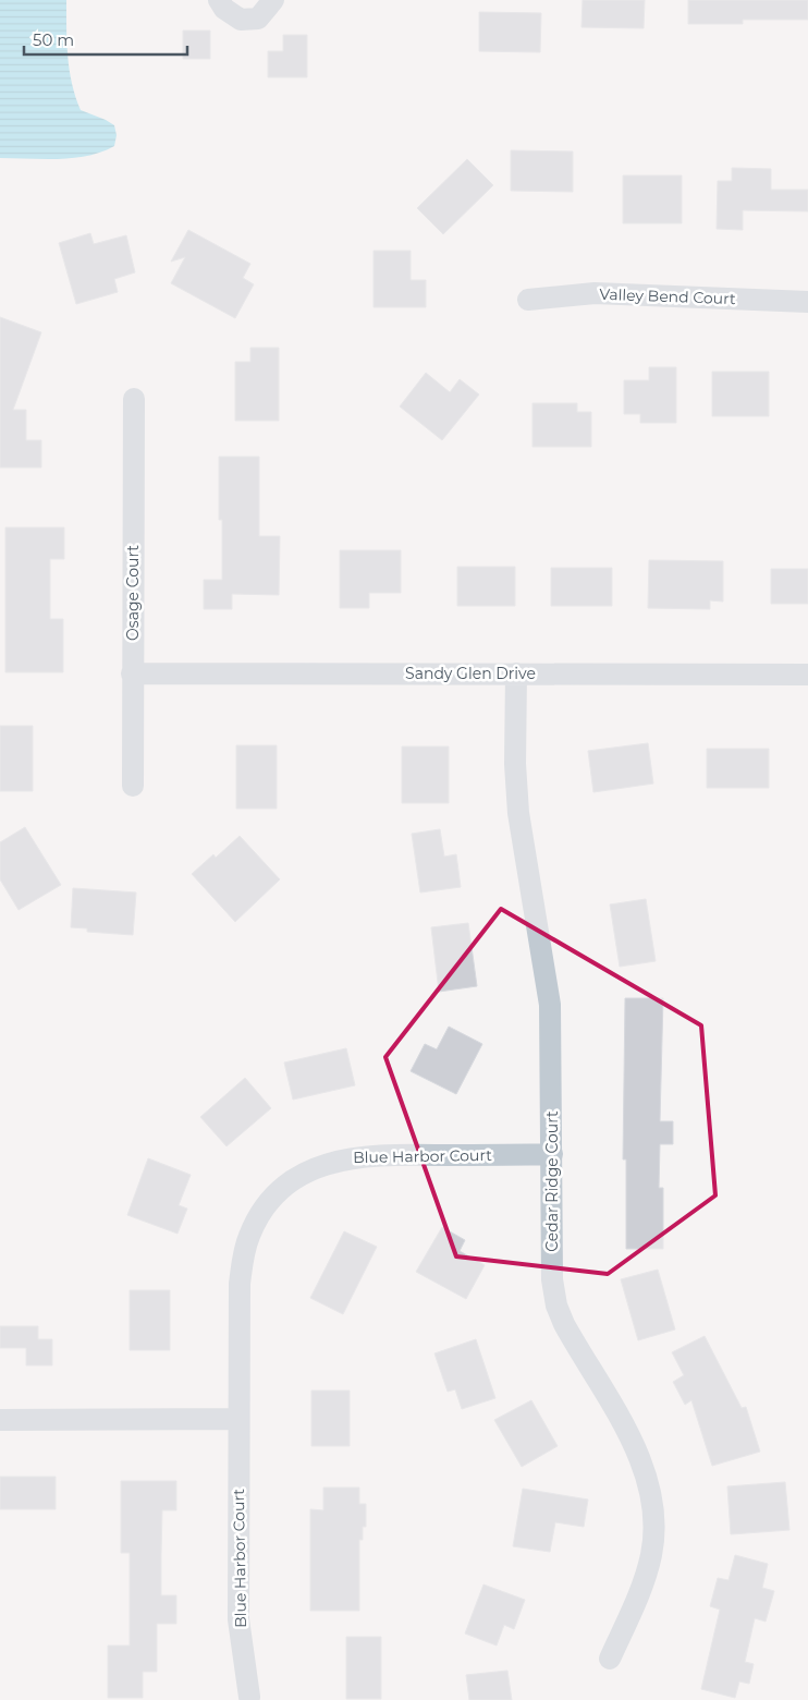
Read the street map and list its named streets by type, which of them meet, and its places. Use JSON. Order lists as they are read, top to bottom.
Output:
{
  "streets": {
    "street": [
      "Valley Bend Court",
      "Osage Court",
      "Sandy Glen Drive",
      "Blue Harbor Court",
      "Cedar Ridge Court"
    ]
  },
  "crossings": [
    ["Osage Court", "Sandy Glen Drive"],
    ["Sandy Glen Drive", "Cedar Ridge Court"],
    ["Blue Harbor Court", "Cedar Ridge Court"]
  ],
  "scale_bar": "50 m"
}
